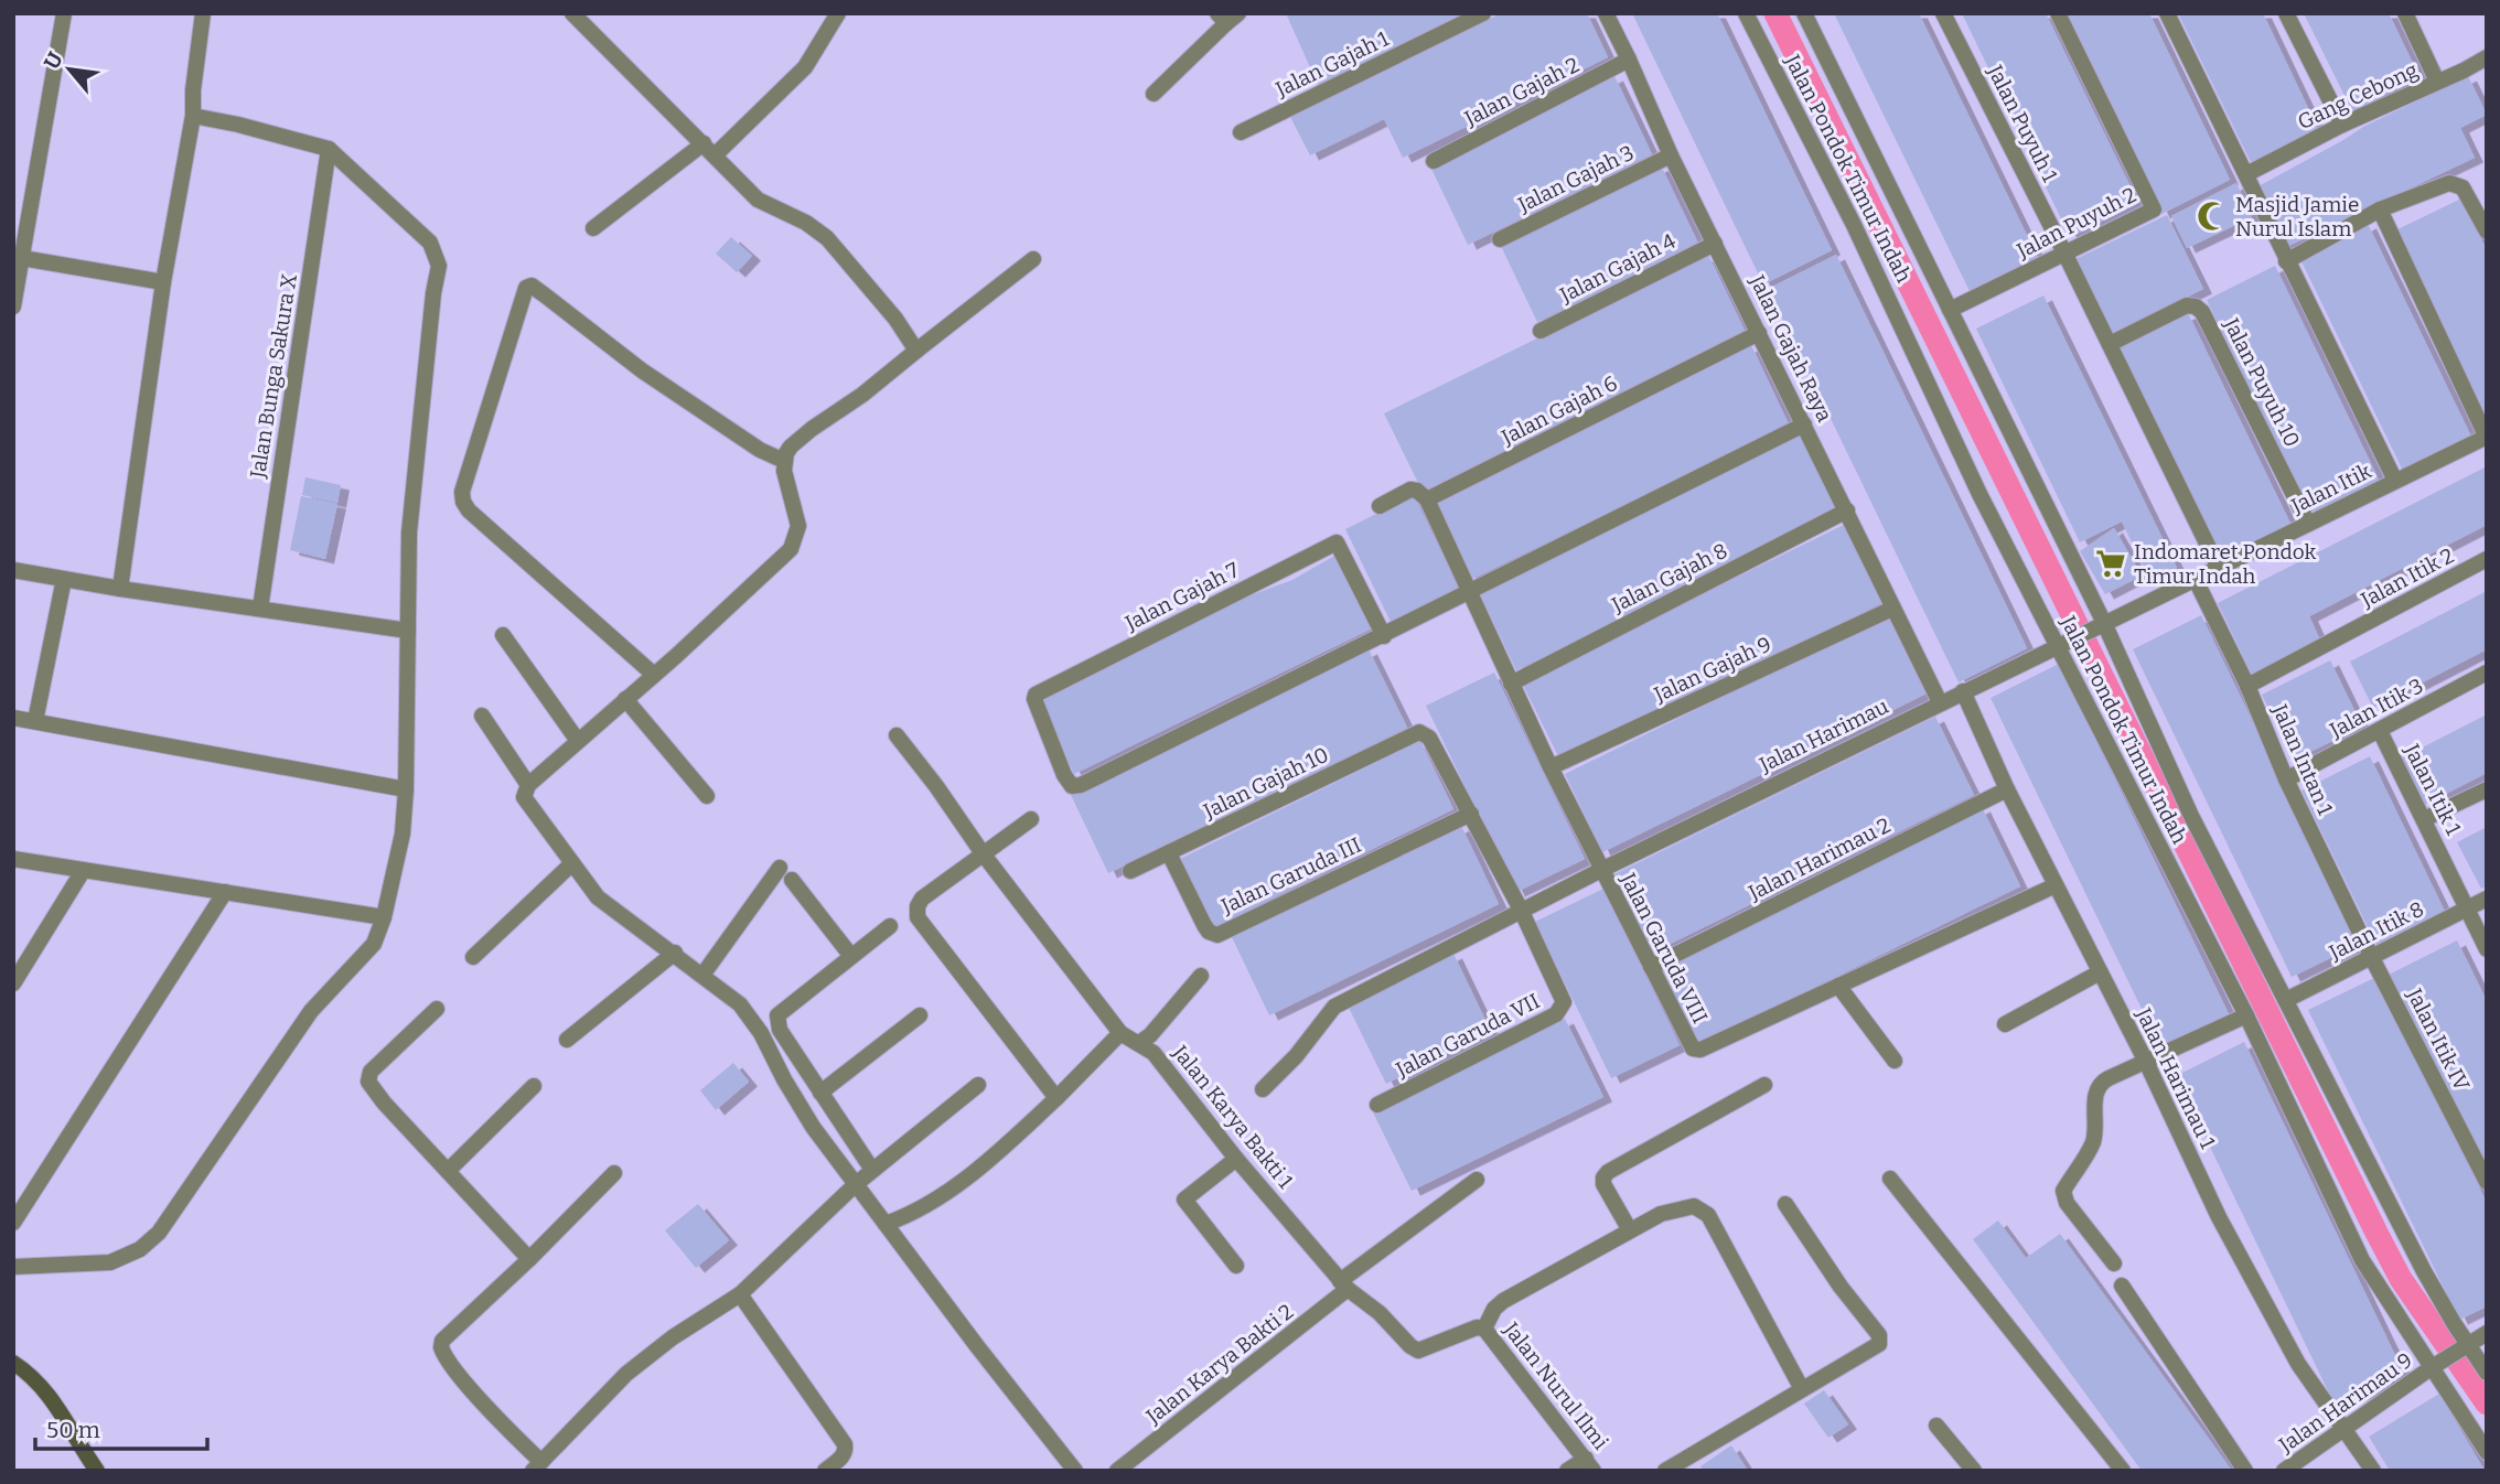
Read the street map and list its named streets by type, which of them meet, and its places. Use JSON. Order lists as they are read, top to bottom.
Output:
{
  "streets": {
    "street": [
      "Jalan Gajah 1",
      "Jalan Gajah 2",
      "Gang Cebong",
      "Jalan Puyuh 1",
      "Jalan Pondok Timur Indah",
      "Jalan Gajah 3",
      "Jalan Puyuh 2",
      "Jalan Gajah 4",
      "Jalan Gajah Raya",
      "Jalan Bunga Sakura X",
      "Jalan Puyuh 10",
      "Jalan Gajah 6",
      "Jalan Itik",
      "Jalan Gajah 8",
      "Jalan Itik 2",
      "Jalan Gajah 7",
      "Jalan Gajah 9",
      "Jalan Itik 3",
      "Jalan Harimau",
      "Jalan Intan 1",
      "Jalan Gajah 10",
      "Jalan Itik 1",
      "Jalan Harimau 2",
      "Jalan Garuda III",
      "Jalan Itik 8",
      "Jalan Garuda VIII",
      "Jalan Garuda VII",
      "Jalan Itik IV",
      "Jalan Harimau 1",
      "Jalan Karya Bakti 1",
      "Jalan Karya Bakti 2",
      "Jalan Nurul Ilmi",
      "Jalan Harimau 9"
    ]
  },
  "crossings": [
    ["Jalan Gajah 2", "Jalan Gajah Raya"],
    ["Jalan Puyuh 1", "Jalan Puyuh 2"],
    ["Jalan Puyuh 1", "Jalan Puyuh 10"],
    ["Jalan Puyuh 1", "Jalan Itik"],
    ["Jalan Pondok Timur Indah", "Jalan Puyuh 2"],
    ["Jalan Pondok Timur Indah", "Jalan Itik"],
    ["Jalan Pondok Timur Indah", "Jalan Harimau"],
    ["Jalan Pondok Timur Indah", "Jalan Itik 8"],
    ["Jalan Pondok Timur Indah", "Jalan Harimau 9"],
    ["Jalan Gajah 3", "Jalan Gajah Raya"],
    ["Jalan Gajah 4", "Jalan Gajah Raya"],
    ["Jalan Gajah Raya", "Jalan Gajah 6"],
    ["Jalan Gajah Raya", "Jalan Gajah 8"],
    ["Jalan Gajah Raya", "Jalan Gajah 9"],
    ["Jalan Gajah Raya", "Jalan Harimau"],
    ["Jalan Puyuh 10", "Jalan Itik"],
    ["Jalan Gajah 6", "Jalan Garuda VIII"],
    ["Jalan Itik", "Jalan Harimau"],
    ["Jalan Itik", "Jalan Intan 1"],
    ["Jalan Gajah 8", "Jalan Garuda VIII"],
    ["Jalan Itik 2", "Jalan Intan 1"],
    ["Jalan Gajah 9", "Jalan Garuda VIII"],
    ["Jalan Itik 3", "Jalan Intan 1"],
    ["Jalan Itik 3", "Jalan Itik 1"],
    ["Jalan Harimau", "Jalan Garuda VIII"],
    ["Jalan Harimau", "Jalan Garuda VII"],
    ["Jalan Harimau", "Jalan Harimau 1"],
    ["Jalan Intan 1", "Jalan Itik 8"],
    ["Jalan Intan 1", "Jalan Itik IV"],
    ["Jalan Gajah 10", "Jalan Garuda III"],
    ["Jalan Itik 1", "Jalan Itik 8"],
    ["Jalan Harimau 2", "Jalan Garuda VIII"],
    ["Jalan Harimau 2", "Jalan Harimau 1"],
    ["Jalan Itik 8", "Jalan Itik IV"],
    ["Jalan Harimau 1", "Jalan Harimau 9"],
    ["Jalan Karya Bakti 1", "Jalan Karya Bakti 2"],
    ["Jalan Karya Bakti 1", "Jalan Nurul Ilmi"]
  ],
  "places": {
    "mosque": ["Masjid Jamie Nurul Islam"],
    "supermarket": ["Indomaret Pondok Timur Indah"]
  },
  "scale_bar": "50 m",
  "north": "top left"
}
